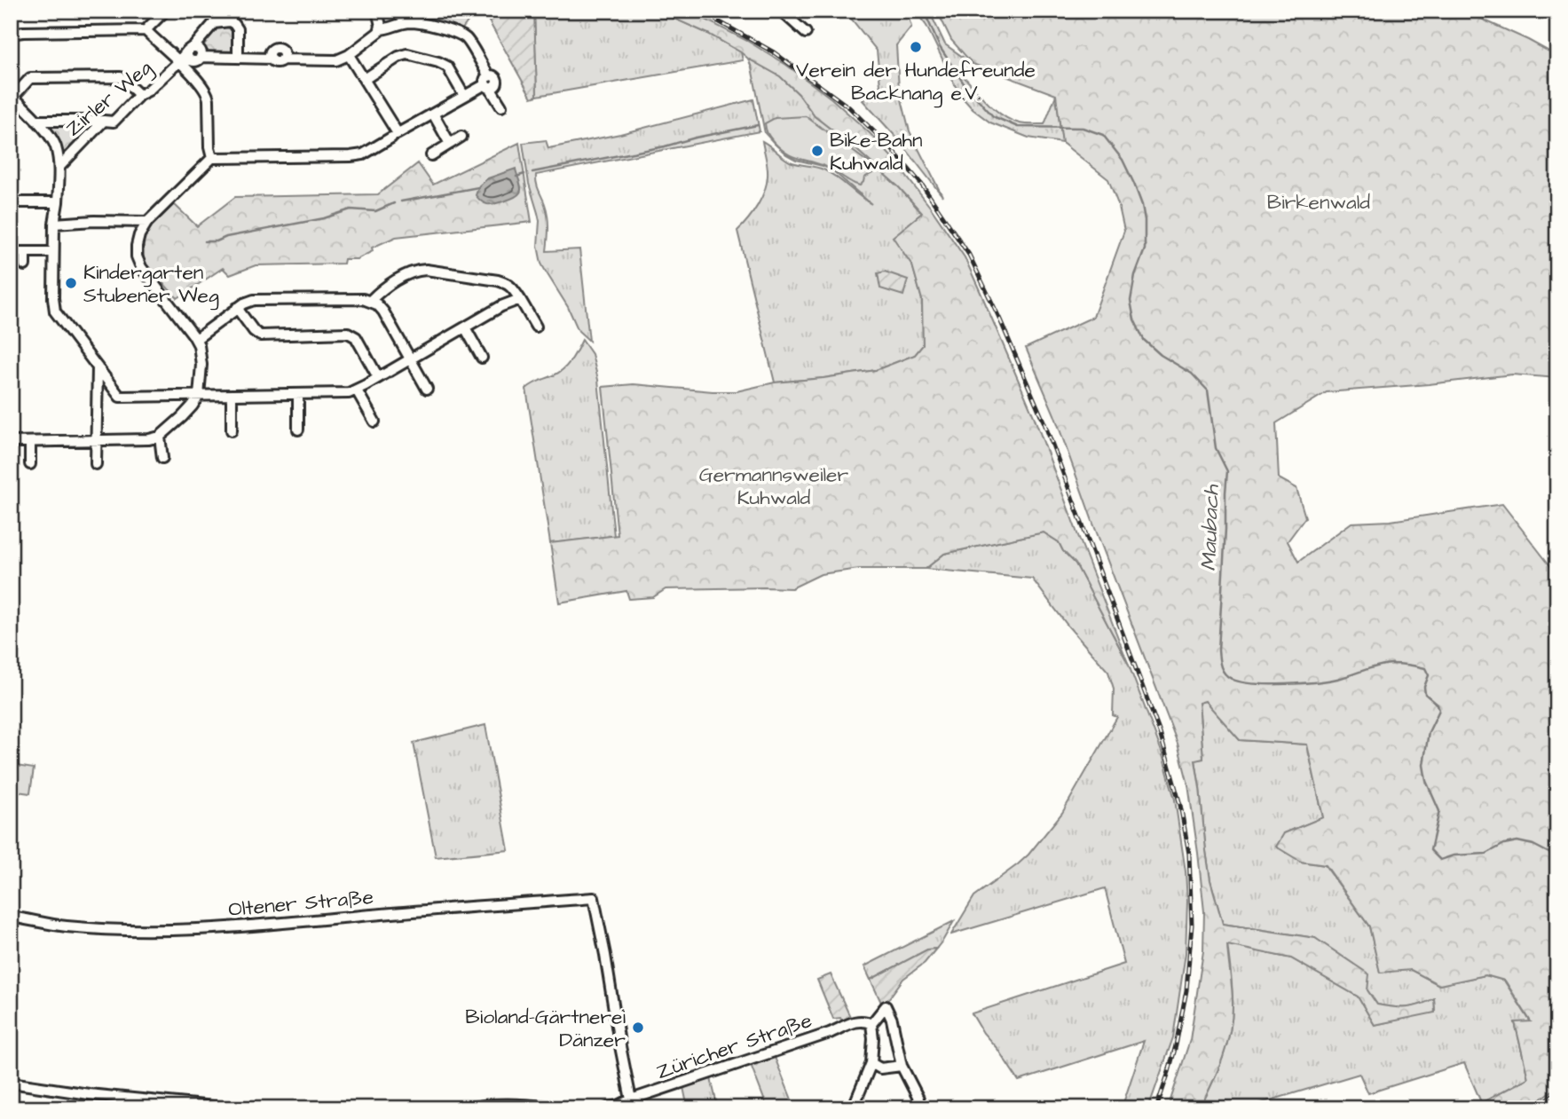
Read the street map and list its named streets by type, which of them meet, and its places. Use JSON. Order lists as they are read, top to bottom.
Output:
{
  "streets": {
    "street": ["Zirler Weg", "Oltener Straße", "Züricher Straße"]
  },
  "crossings": [
    ["Oltener Straße", "Züricher Straße"]
  ],
  "water": ["Maubach"],
  "parks": ["Birkenwald", "Germannsweiler Kuhwald"],
  "places": [
    "Verein der Hundefreunde Backnang e.V.",
    "Bike-Bahn Kuhwald",
    "Kindergarten Stubener Weg",
    "Bioland-Gärtnerei Dänzer"
  ]
}
